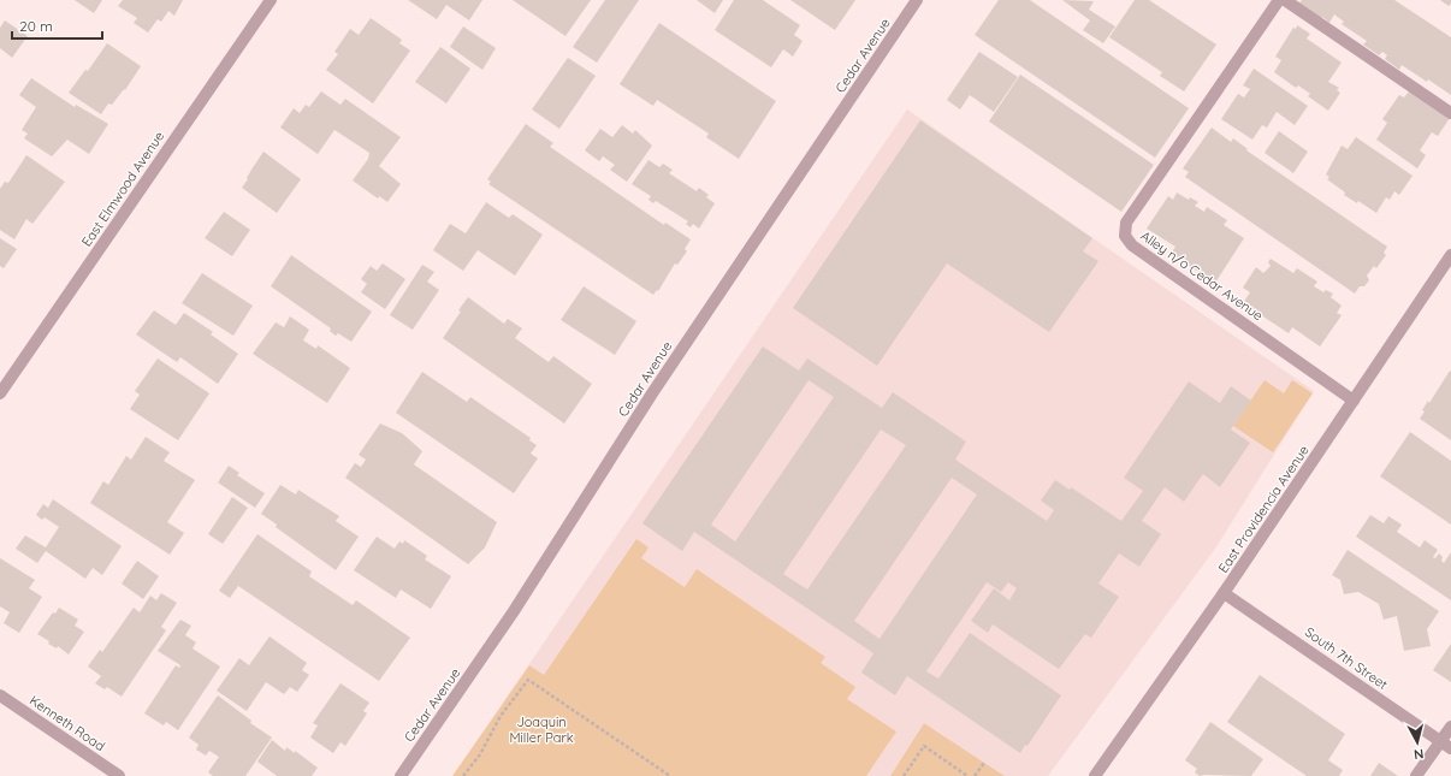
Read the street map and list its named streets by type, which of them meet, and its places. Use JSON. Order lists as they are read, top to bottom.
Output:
{
  "streets": {
    "street": [
      "Cedar Avenue",
      "East Elmwood Avenue",
      "Alley n/o Cedar Avenue",
      "East Providencia Avenue",
      "South 7th Street",
      "Kenneth Road"
    ]
  },
  "crossings": [
    ["Alley n/o Cedar Avenue", "East Providencia Avenue"],
    ["East Providencia Avenue", "South 7th Street"]
  ],
  "parks": ["Joaquin Miller Park"],
  "scale_bar": "20 m",
  "north": "bottom"
}
